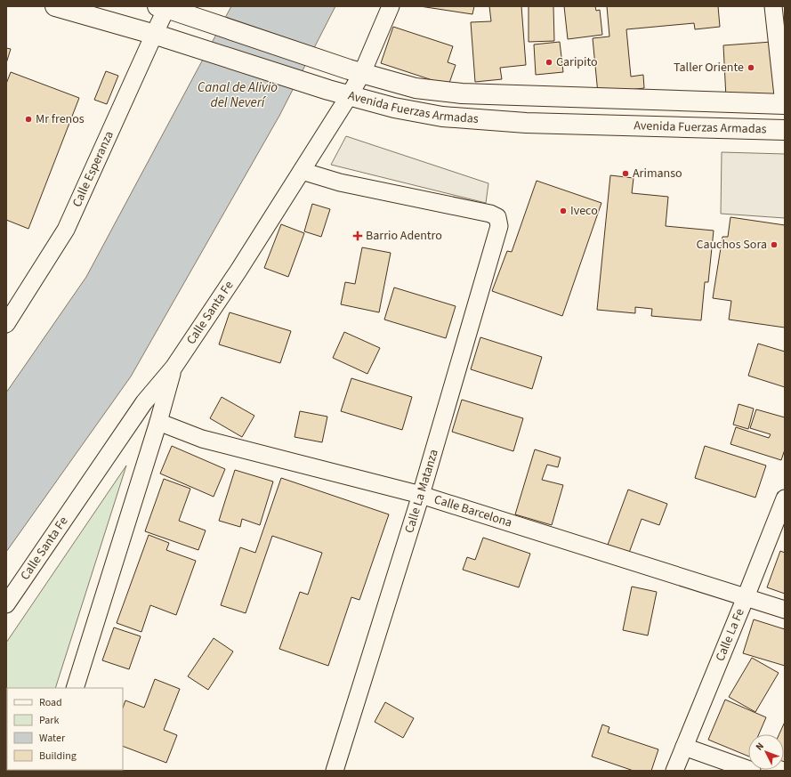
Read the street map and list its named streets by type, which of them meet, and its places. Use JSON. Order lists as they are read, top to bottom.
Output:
{
  "streets": {
    "street": [
      "Avenida Fuerzas Armadas",
      "Calle Esperanza",
      "Calle Santa Fe",
      "Calle La Matanza",
      "Calle Barcelona",
      "Calle La Fe"
    ]
  },
  "crossings": [
    ["Avenida Fuerzas Armadas", "Calle Esperanza"],
    ["Avenida Fuerzas Armadas", "Calle Santa Fe"],
    ["Calle Santa Fe", "Calle La Matanza"],
    ["Calle La Matanza", "Calle Barcelona"],
    ["Calle Barcelona", "Calle La Fe"]
  ],
  "water": ["Canal de Alivio del Neverí"],
  "places": {
    "other": [
      "Caripito",
      "Taller Oriente",
      "Mr frenos",
      "Arimanso",
      "Iveco",
      "Cauchos Sora"
    ],
    "health": ["Barrio Adentro"]
  },
  "legend": [
    "Road",
    "Park",
    "Water",
    "Building"
  ],
  "north": "top left"
}
